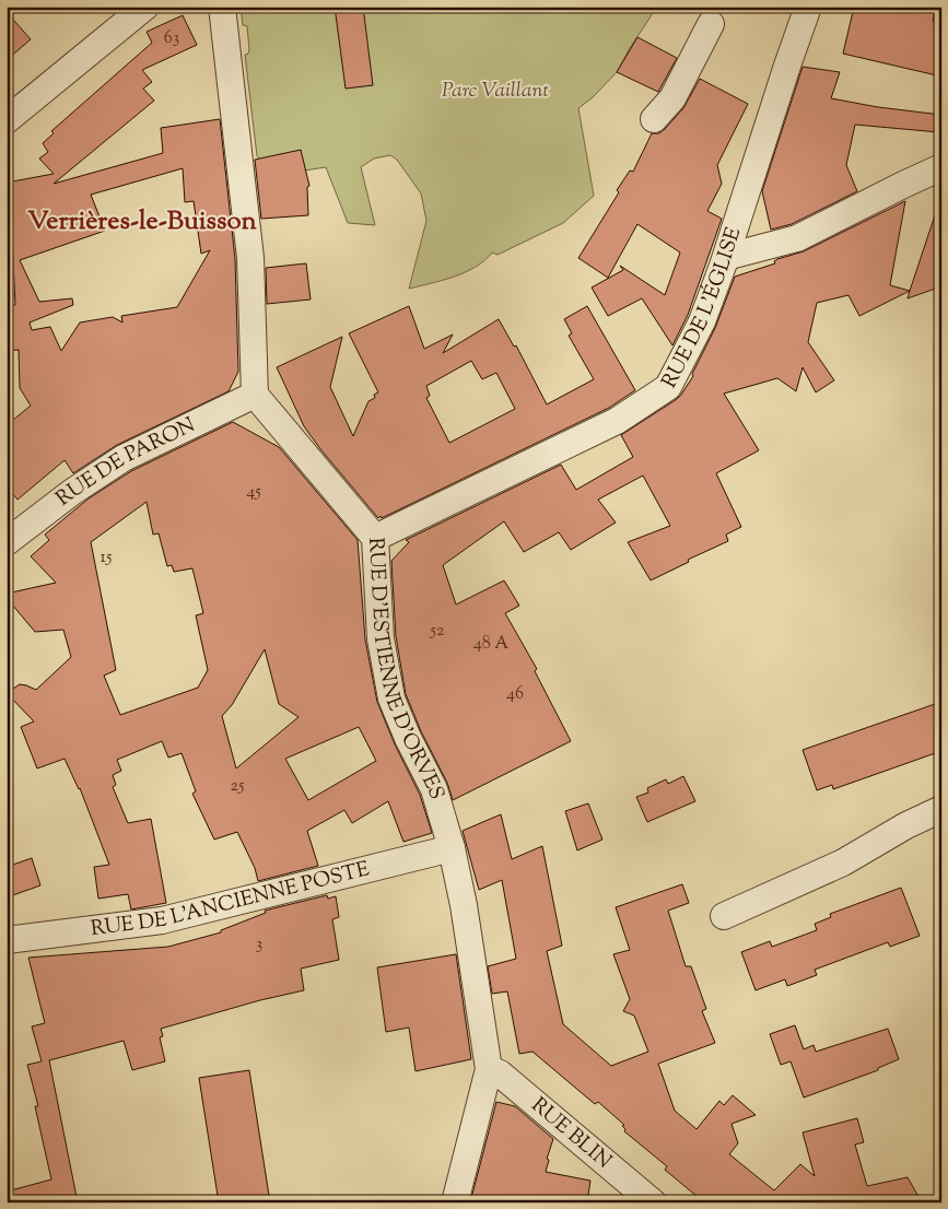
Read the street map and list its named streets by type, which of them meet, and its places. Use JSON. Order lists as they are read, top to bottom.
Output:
{
  "streets": {
    "street": [
      "RUE DE L'ÉGLISE",
      "RUE DE PARON",
      "RUE D'ESTIENNE D'ORVES",
      "RUE DE L'ANCIENNE POSTE",
      "RUE BLIN"
    ]
  },
  "crossings": [
    ["RUE DE L'ÉGLISE", "RUE D'ESTIENNE D'ORVES"],
    ["RUE DE PARON", "RUE D'ESTIENNE D'ORVES"],
    ["RUE D'ESTIENNE D'ORVES", "RUE DE L'ANCIENNE POSTE"],
    ["RUE D'ESTIENNE D'ORVES", "RUE BLIN"]
  ],
  "districts": ["Verrières-le-Buisson"],
  "parks": ["Parc Vaillant"],
  "house_numbers": [
    "63",
    "45",
    "15",
    "52",
    "48 A",
    "46",
    "25",
    "3"
  ]
}
